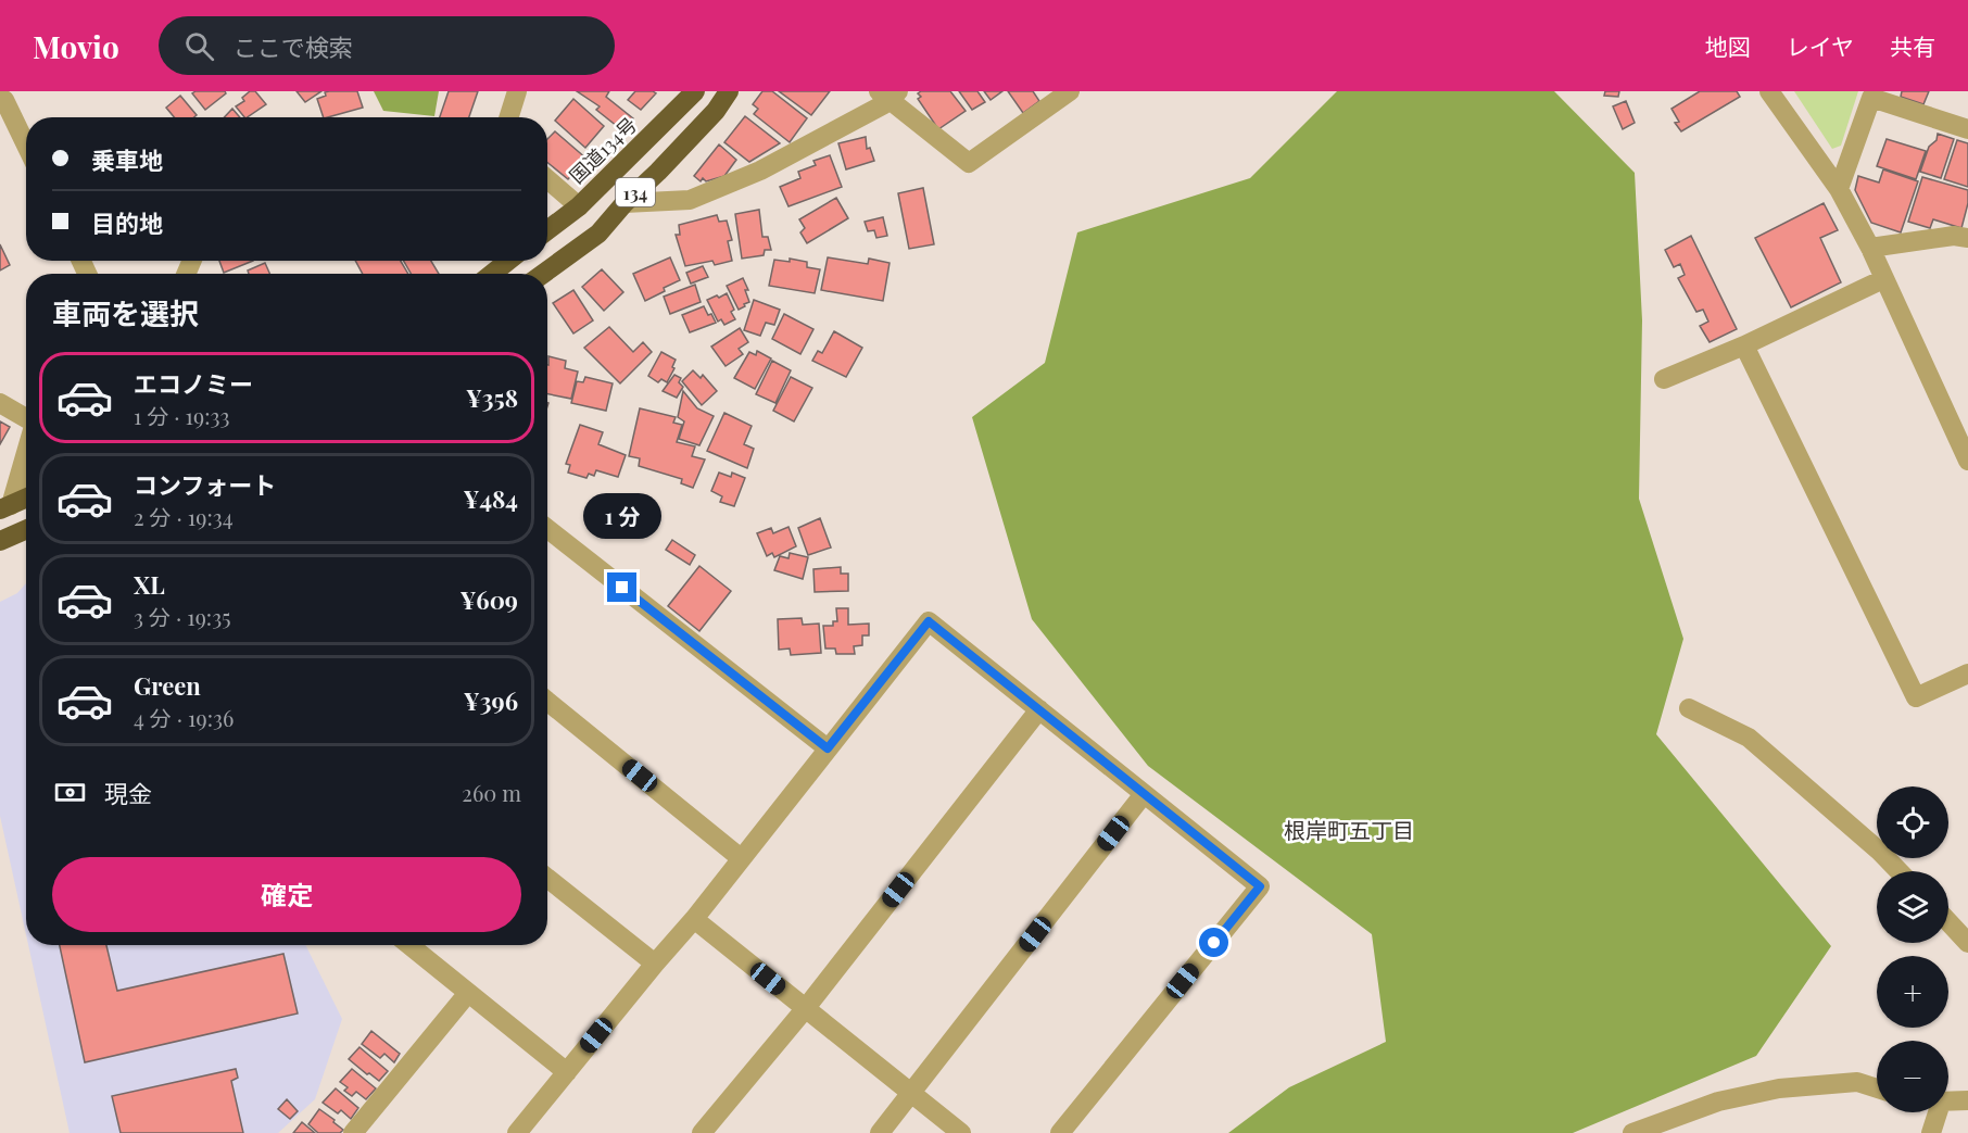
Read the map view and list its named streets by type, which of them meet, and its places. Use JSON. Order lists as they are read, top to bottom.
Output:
{
  "streets": {
    "highway": ["国道134号", "134"]
  },
  "districts": ["根岸町五丁目"],
  "page": {
    "header": "Movio",
    "search": "ここで検索",
    "nav": ["地図", "レイヤ", "共有"],
    "banner": ["乗車地", "目的地"],
    "heading": "車両を選択",
    "list": [
      {
        "name": "エコノミー",
        "note": "1 分 · 19:33",
        "value": "¥358"
      },
      {
        "name": "コンフォート",
        "note": "2 分 · 19:34",
        "value": "¥484"
      },
      {
        "name": "XL",
        "note": "3 分 · 19:35",
        "value": "¥609"
      },
      {
        "name": "Green",
        "note": "4 分 · 19:36",
        "value": "¥396"
      }
    ],
    "bubble": "1 分",
    "pay": ["現金", "260 m"],
    "map_buttons": ["+", "−"],
    "buttons": "確定"
  }
}
